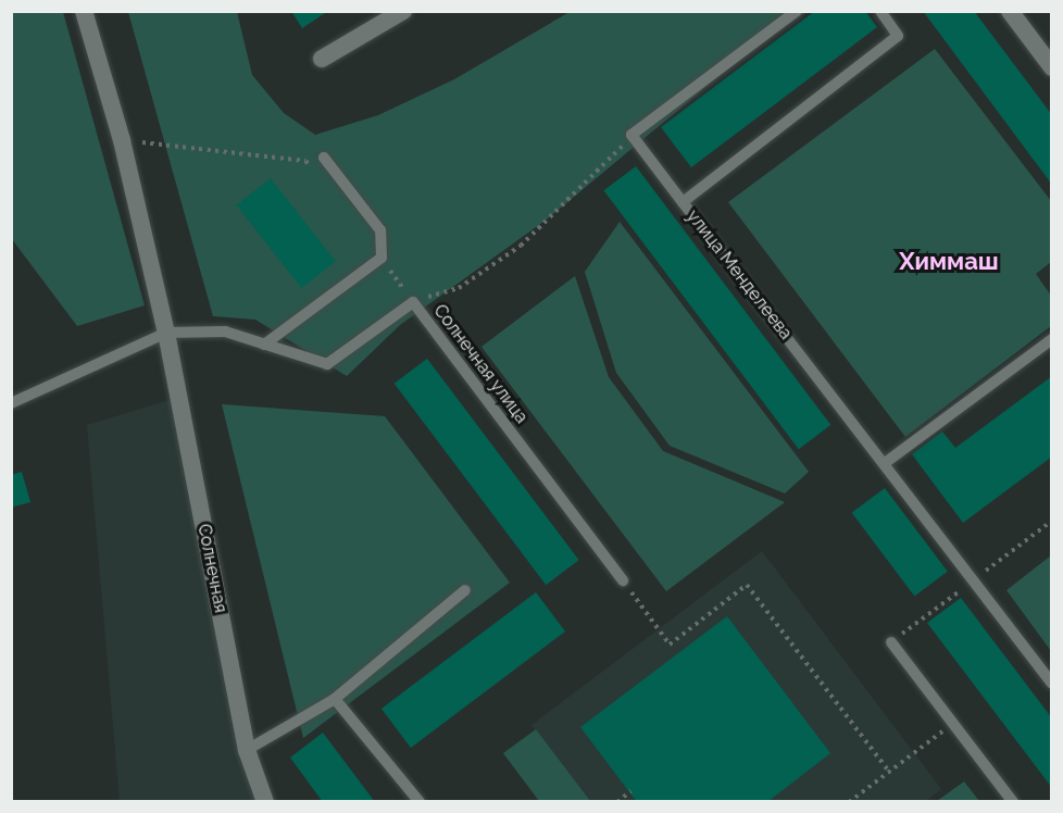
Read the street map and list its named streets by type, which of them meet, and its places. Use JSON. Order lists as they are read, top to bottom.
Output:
{
  "streets": {
    "street": ["Солнечная"],
    "lane": ["улица Менделеева", "Солнечная улица"]
  },
  "crossings": [
    ["Солнечная улица", "Солнечная"]
  ],
  "districts": ["Химмаш"]
}
